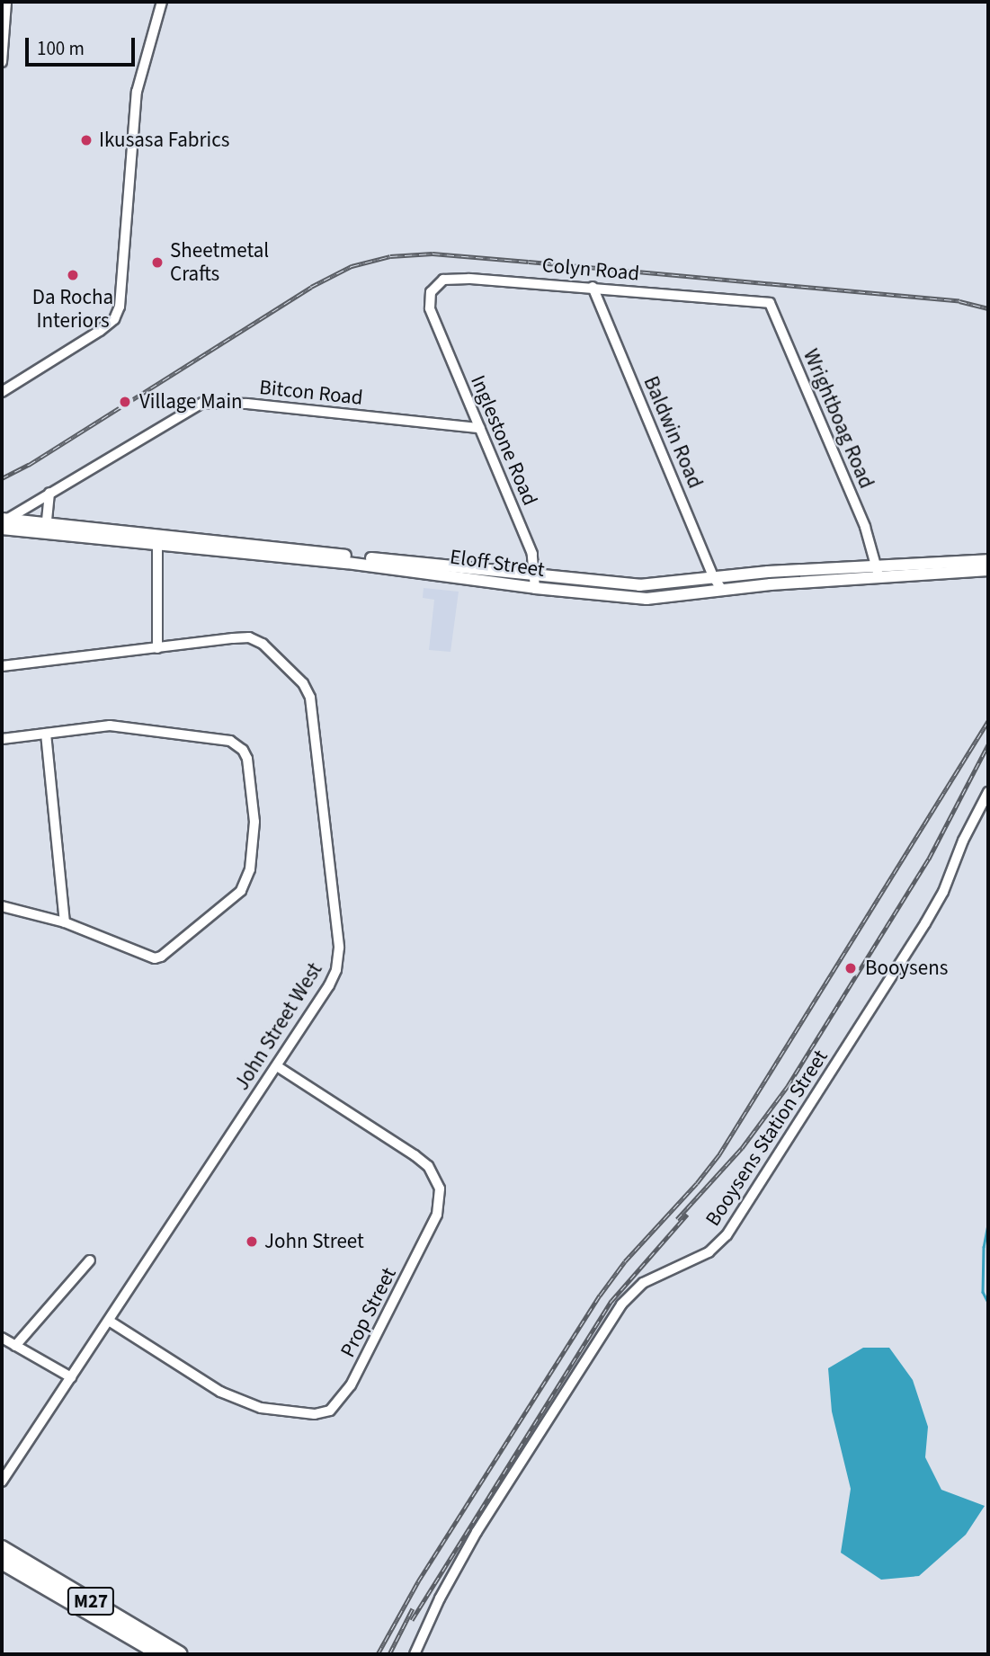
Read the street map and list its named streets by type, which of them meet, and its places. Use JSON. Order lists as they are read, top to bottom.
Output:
{
  "streets": {
    "main road": ["M27"],
    "street": [
      "Colyn Road",
      "Bitcon Road",
      "Wrightboag Road",
      "Baldwin Road",
      "Inglestone Road",
      "Eloff Street",
      "John Street West",
      "Booysens Station Street",
      "Prop Street"
    ]
  },
  "crossings": [
    ["Colyn Road", "Wrightboag Road"],
    ["Colyn Road", "Baldwin Road"],
    ["Colyn Road", "Inglestone Road"],
    ["Bitcon Road", "Inglestone Road"],
    ["Bitcon Road", "Eloff Street"],
    ["Wrightboag Road", "Eloff Street"],
    ["Baldwin Road", "Eloff Street"],
    ["Inglestone Road", "Eloff Street"],
    ["John Street West", "Prop Street"]
  ],
  "places": [
    "Ikusasa Fabrics",
    "Sheetmetal Crafts",
    "Da Rocha Interiors",
    "Village Main",
    "Booysens",
    "John Street"
  ],
  "scale_bar": "100 m"
}
